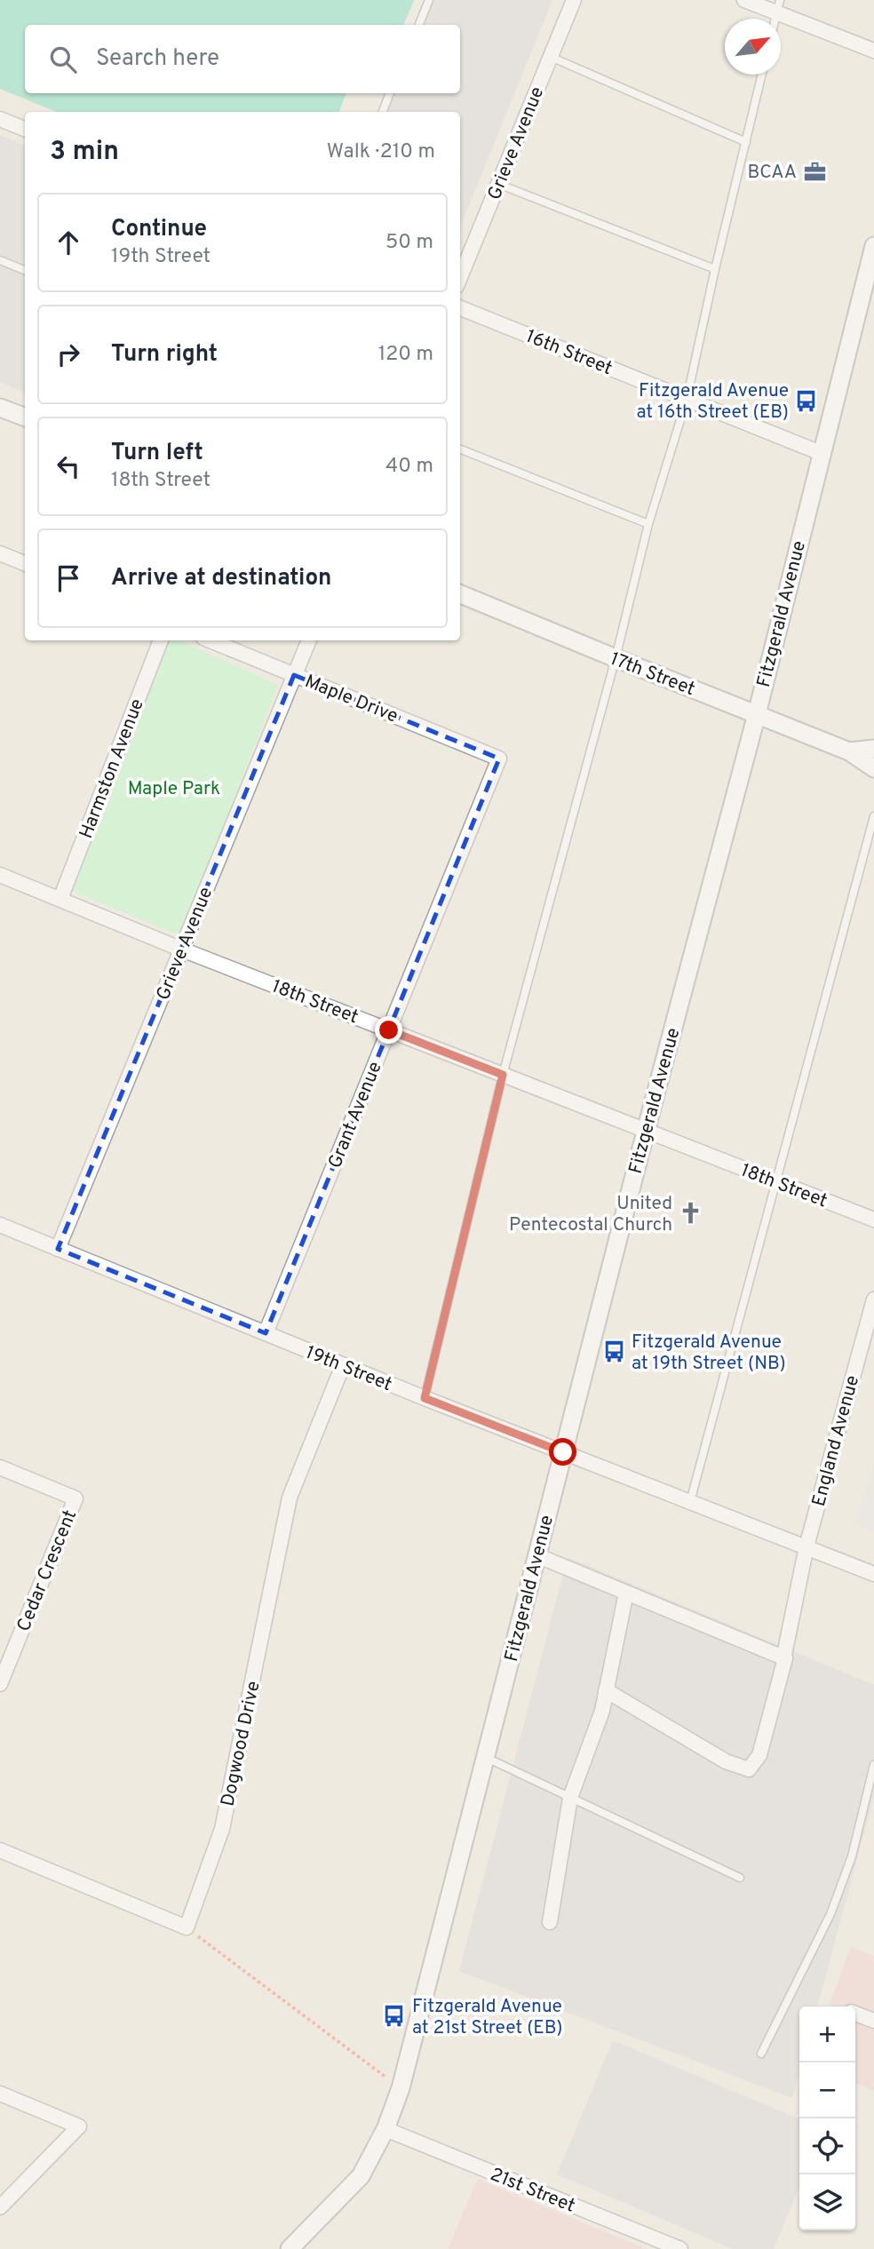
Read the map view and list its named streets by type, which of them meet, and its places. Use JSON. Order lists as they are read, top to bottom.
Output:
{
  "streets": {
    "street": [
      "Grieve Avenue",
      "16th Street",
      "Fitzgerald Avenue",
      "17th Street",
      "Maple Drive",
      "Harmston Avenue",
      "18th Street",
      "Grant Avenue",
      "19th Street",
      "England Avenue",
      "Cedar Crescent",
      "Dogwood Drive",
      "21st Street"
    ]
  },
  "crossings": [
    ["Grieve Avenue", "Maple Drive"],
    ["Grieve Avenue", "18th Street"],
    ["Grieve Avenue", "19th Street"],
    ["16th Street", "Fitzgerald Avenue"],
    ["Fitzgerald Avenue", "17th Street"],
    ["Fitzgerald Avenue", "18th Street"],
    ["Fitzgerald Avenue", "19th Street"],
    ["Fitzgerald Avenue", "21st Street"],
    ["Maple Drive", "Grant Avenue"],
    ["Harmston Avenue", "18th Street"],
    ["18th Street", "Grant Avenue"],
    ["Grant Avenue", "19th Street"],
    ["19th Street", "England Avenue"],
    ["19th Street", "Dogwood Drive"]
  ],
  "parks": ["Maple Park"],
  "places": {
    "office": ["BCAA"],
    "bus stop": ["Fitzgerald Avenue at 16th Street (EB)", "Fitzgerald Avenue at 19th Street (NB)", "Fitzgerald Avenue at 21st Street (EB)"],
    "church": ["United Pentecostal Church"]
  },
  "north": "top right",
  "page": {
    "search": "Search here",
    "heading": ["3 min", "Walk · 210 m"],
    "list": [
      ["Continue", "19th Street", "50 m"],
      ["Turn right", "120 m"],
      ["Turn left", "18th Street", "40 m"],
      "Arrive at destination"
    ],
    "map_buttons": ["+", "−"]
  }
}
